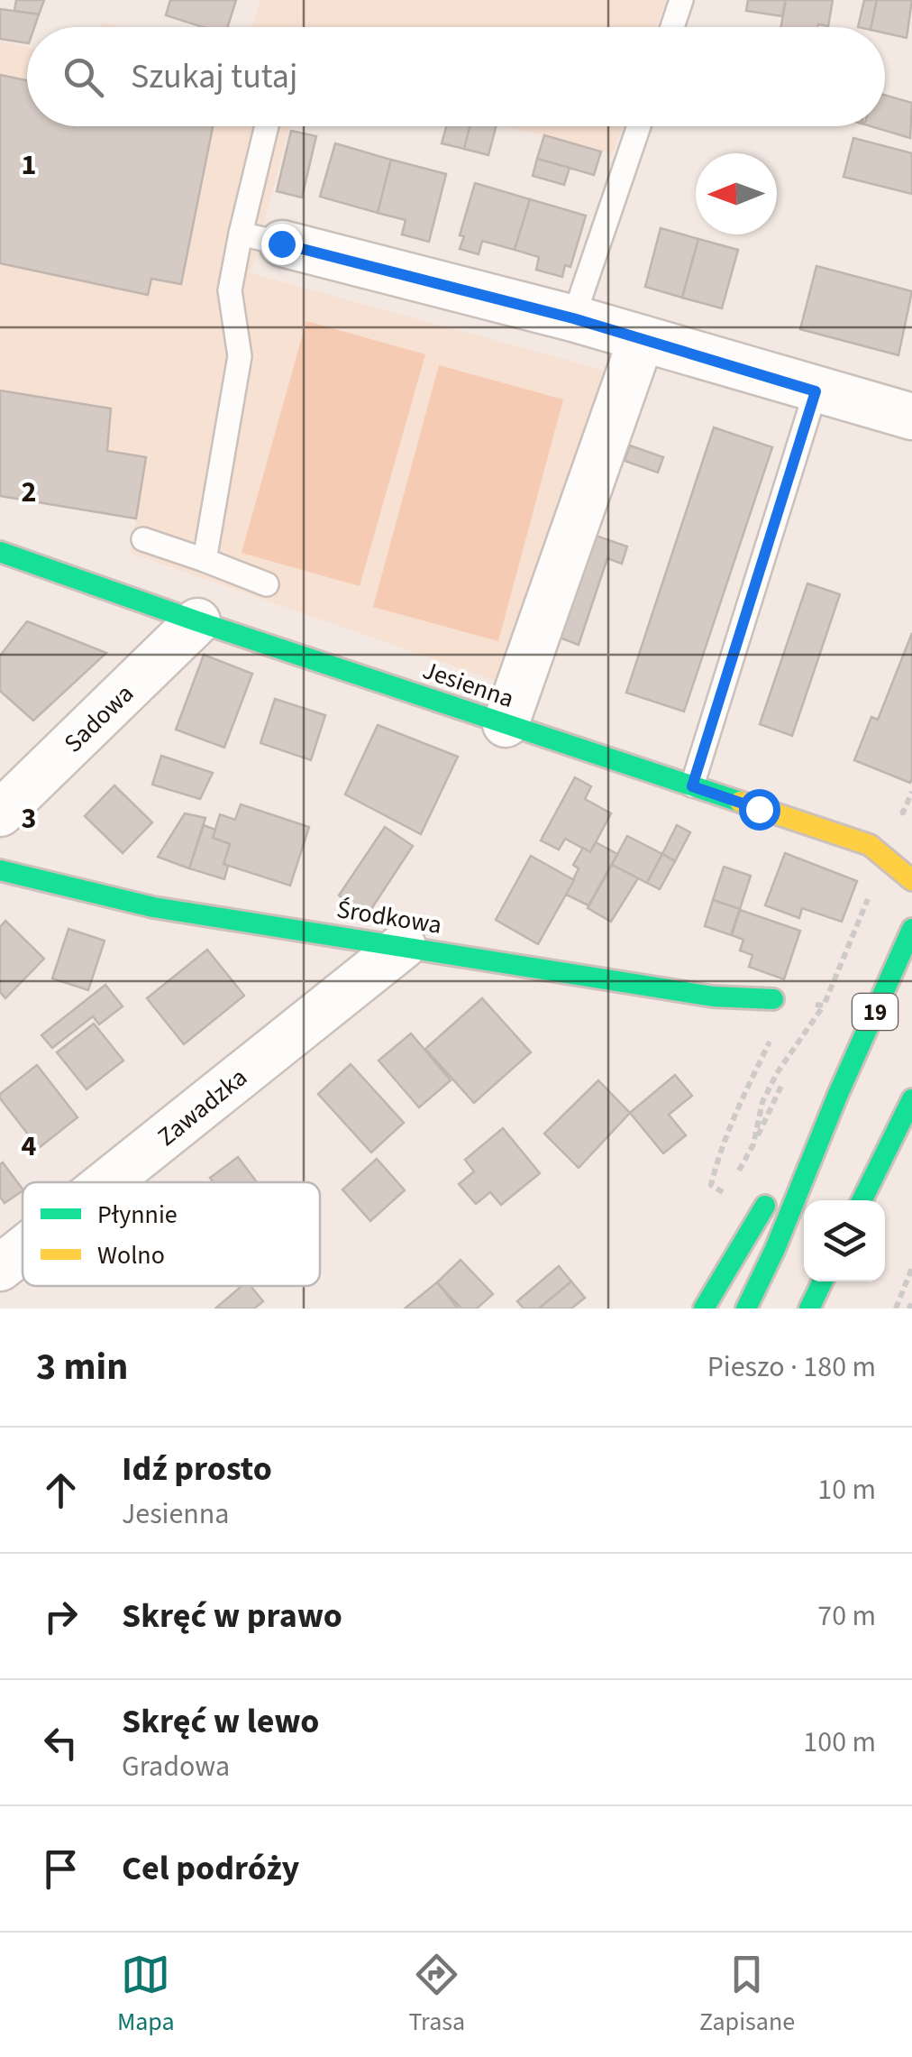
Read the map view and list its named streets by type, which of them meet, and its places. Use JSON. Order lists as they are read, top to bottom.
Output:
{
  "streets": {
    "main road": ["Jesienna", "Środkowa", "19"],
    "street": ["Sadowa", "Zawadzka"]
  },
  "crossings": [
    ["Jesienna", "Sadowa"],
    ["Środkowa", "Zawadzka"]
  ],
  "legend": ["Płynnie", "Wolno"],
  "north": "left",
  "page": {
    "search": "Szukaj tutaj",
    "heading": ["3 min", "Pieszo · 180 m"],
    "list": [
      ["Idź prosto", "Jesienna", "10 m"],
      ["Skręć w prawo", "70 m"],
      ["Skręć w lewo", "Gradowa", "100 m"],
      "Cel podróży"
    ],
    "nav": ["Mapa", "Trasa", "Zapisane"]
  },
  "grid": {
    "rows": [
      "1",
      "2",
      "3",
      "4"
    ]
  }
}
